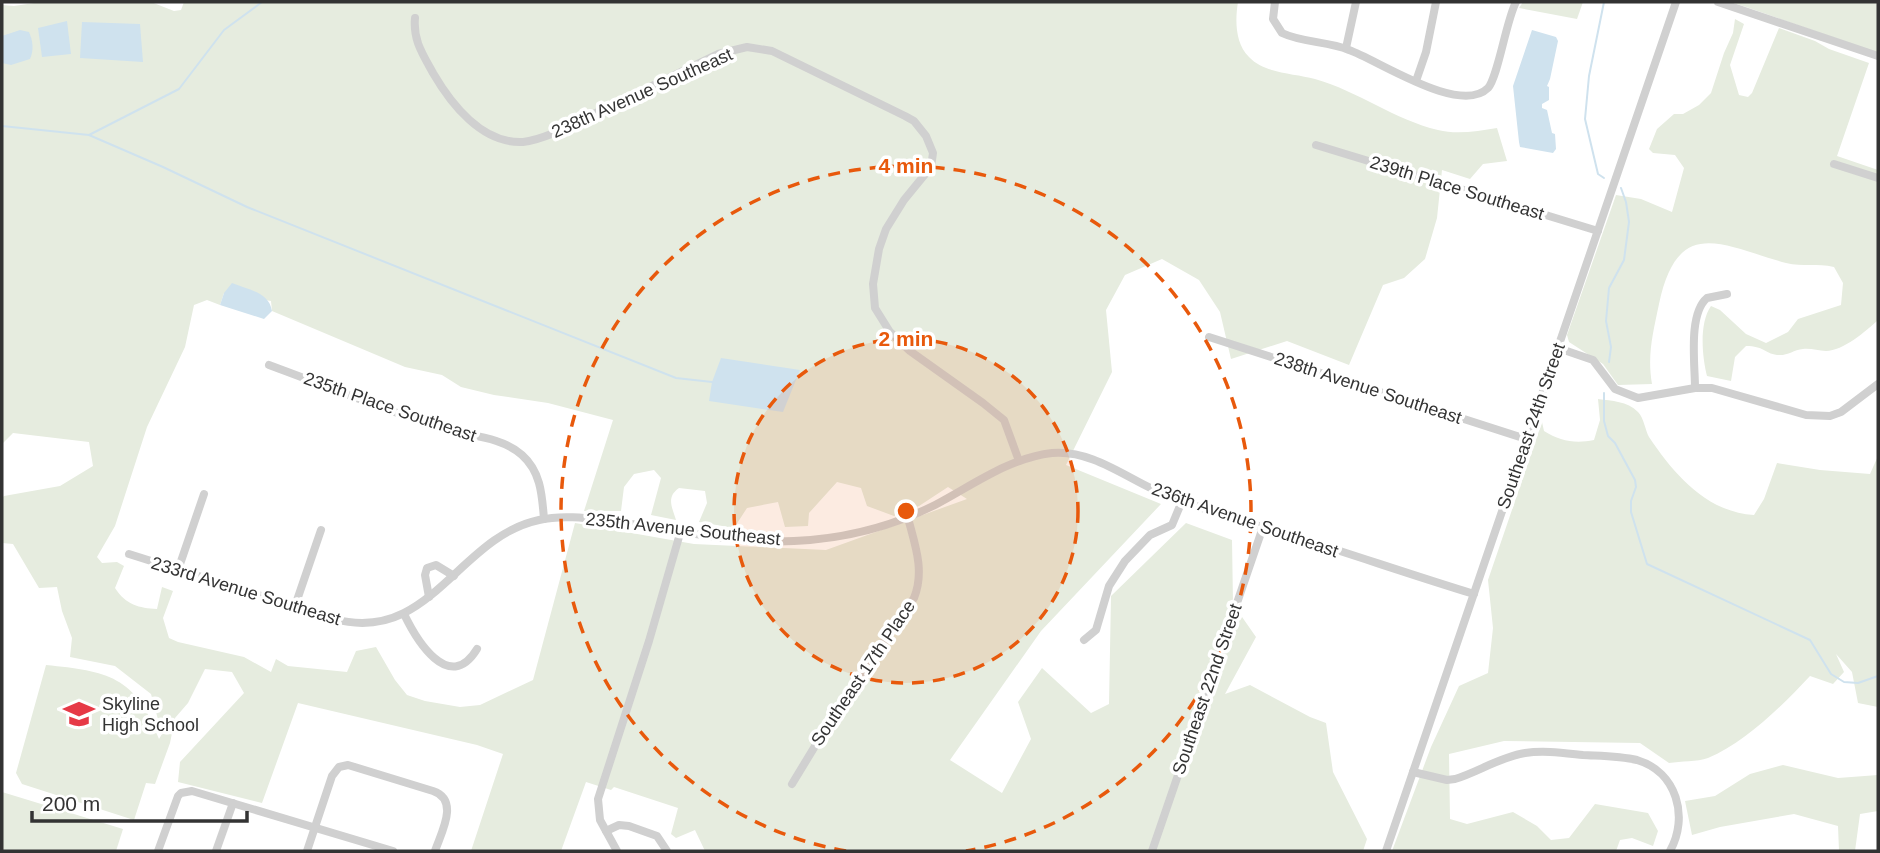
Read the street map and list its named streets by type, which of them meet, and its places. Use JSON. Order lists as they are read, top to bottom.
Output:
{
  "streets": {
    "street": [
      "238th Avenue Southeast",
      "239th Place Southeast",
      "235th Place Southeast",
      "Southeast 24th Street",
      "236th Avenue Southeast",
      "235th Avenue Southeast",
      "233rd Avenue Southeast",
      "Southeast 17th Place",
      "Southeast 22nd Street"
    ]
  },
  "crossings": [
    ["238th Avenue Southeast", "Southeast 24th Street"],
    ["238th Avenue Southeast", "236th Avenue Southeast"],
    ["238th Avenue Southeast", "235th Avenue Southeast"],
    ["239th Place Southeast", "Southeast 24th Street"],
    ["235th Place Southeast", "235th Avenue Southeast"],
    ["Southeast 24th Street", "236th Avenue Southeast"],
    ["236th Avenue Southeast", "235th Avenue Southeast"],
    ["236th Avenue Southeast", "Southeast 22nd Street"],
    ["235th Avenue Southeast", "233rd Avenue Southeast"],
    ["235th Avenue Southeast", "Southeast 17th Place"]
  ],
  "places": {
    "school or university": ["Skyline High School"]
  },
  "scale_bar": "200 m",
  "rings": ["4 min", "2 min"]
}
